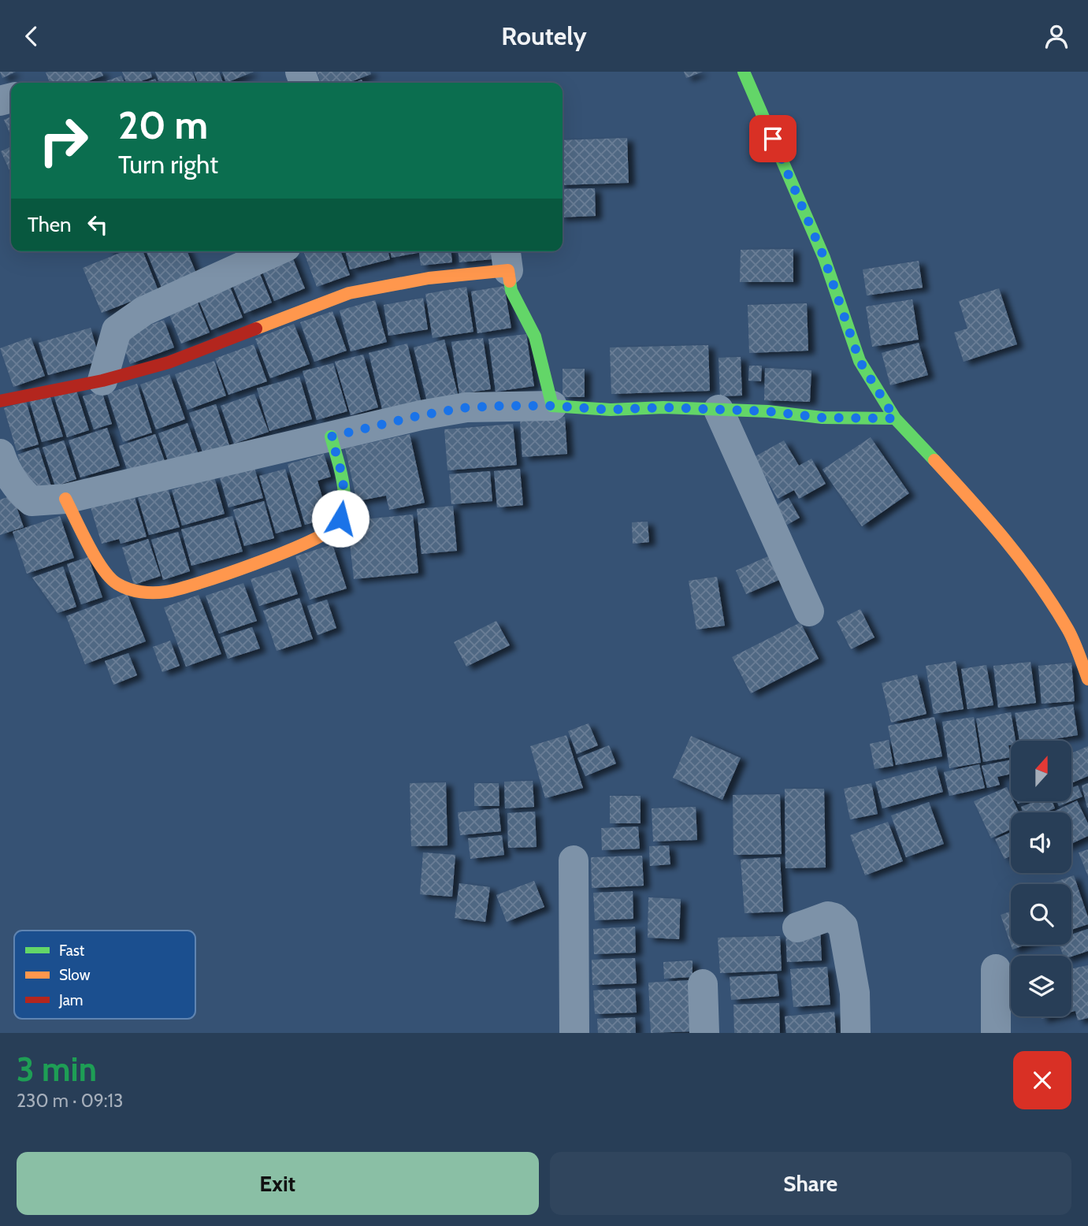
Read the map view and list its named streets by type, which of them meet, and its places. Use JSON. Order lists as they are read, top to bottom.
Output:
{
  "legend": ["Fast", "Slow", "Jam"],
  "north": "top",
  "page": {
    "header": "Routely",
    "turn": ["20 m", "Turn right"],
    "then": "Then",
    "heading": ["3 min", "230 m · 09:13"],
    "buttons": ["Exit", "Share"]
  }
}
